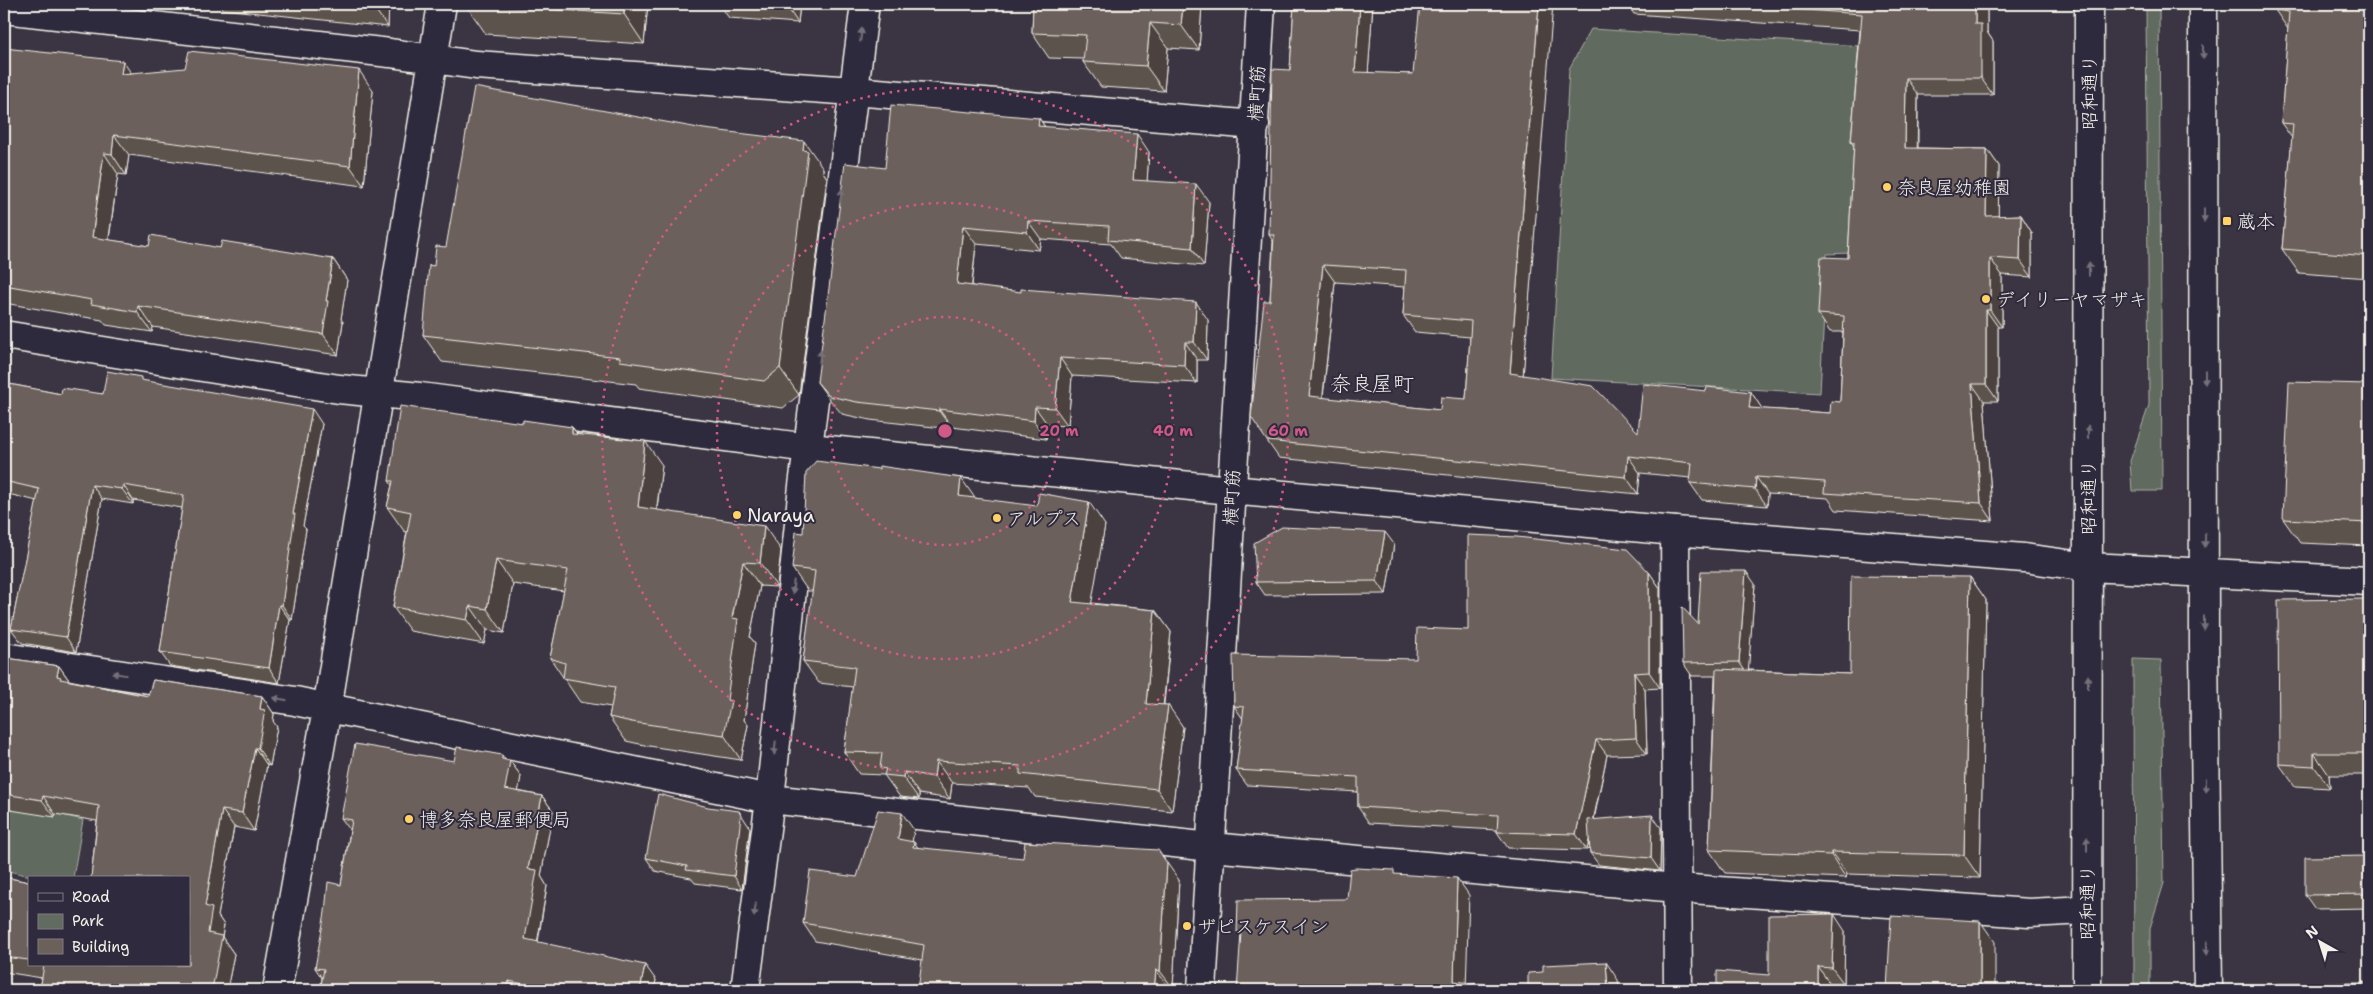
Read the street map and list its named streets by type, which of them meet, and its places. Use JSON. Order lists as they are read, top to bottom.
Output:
{
  "streets": {
    "street": ["昭和通り", "横町筋"]
  },
  "districts": ["奈良屋町"],
  "places": {
    "other": [
      "奈良屋幼稚園",
      "デイリーヤマザキ",
      "Naraya",
      "アルプス",
      "博多奈良屋郵便局",
      "ザピスケスイン"
    ],
    "transit": ["蔵本"]
  },
  "legend": ["Road", "Park", "Building"],
  "north": "top left",
  "rings": ["20 m", "40 m", "60 m"]
}
